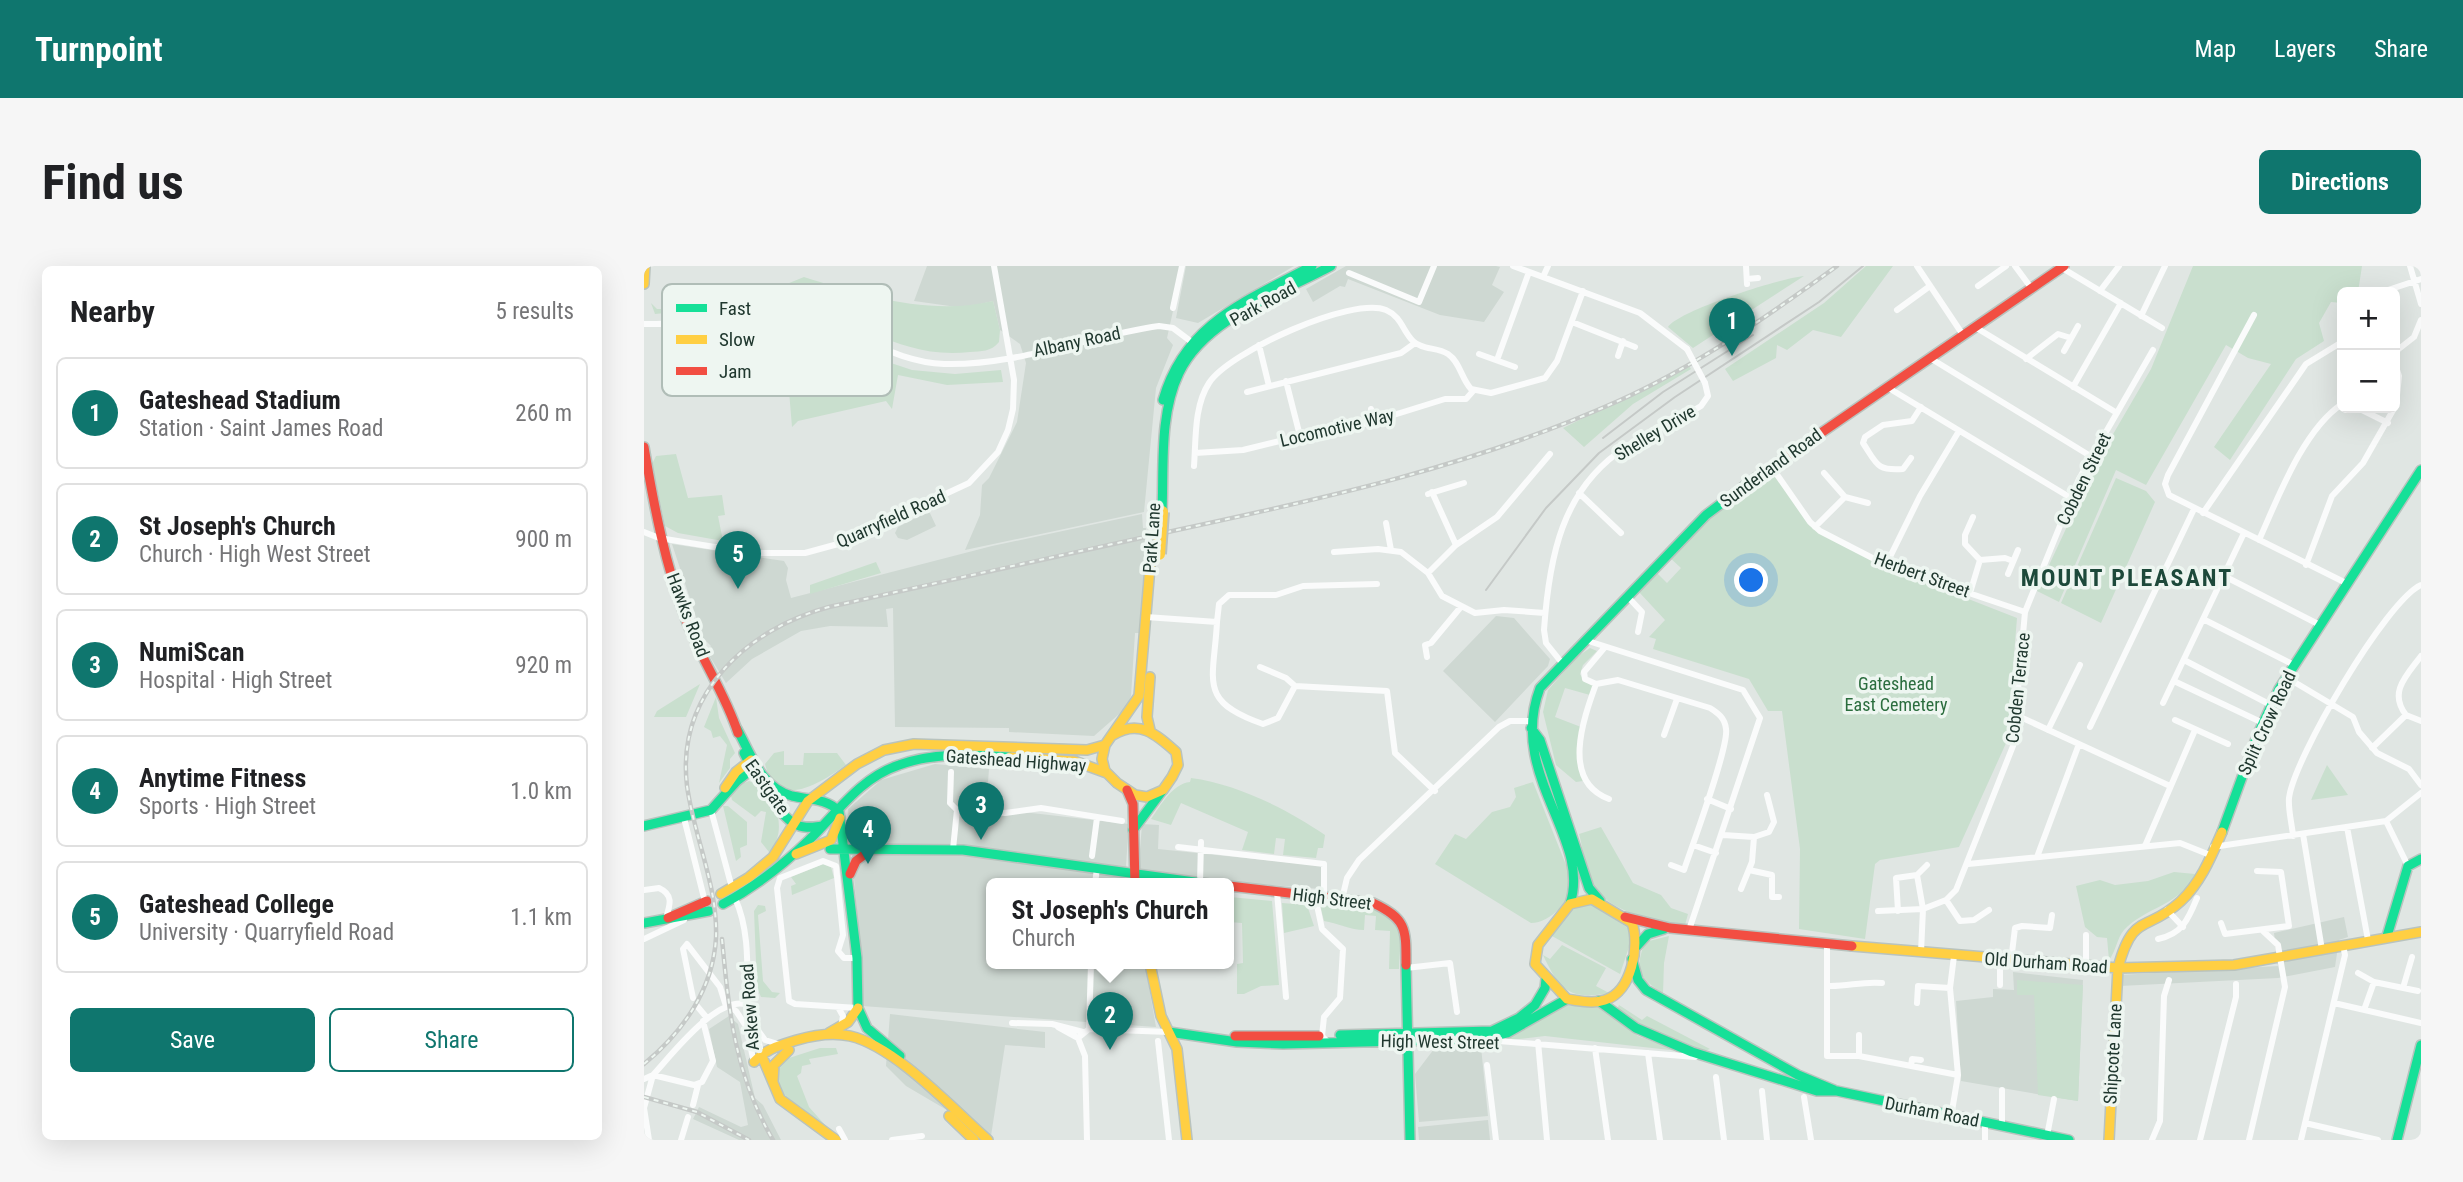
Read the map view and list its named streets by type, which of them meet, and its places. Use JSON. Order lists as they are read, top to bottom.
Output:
{
  "streets": {
    "main road": [
      "Park Road",
      "Sunderland Road",
      "Park Lane",
      "Hawks Road",
      "Split Crow Road",
      "Gateshead Highway",
      "Eastgate",
      "High Street",
      "Old Durham Road",
      "Askew Road",
      "High West Street",
      "Shipcote Lane",
      "Durham Road"
    ],
    "street": [
      "Albany Road",
      "Locomotive Way",
      "Shelley Drive",
      "Cobden Street",
      "Quarryfield Road",
      "Herbert Street",
      "Cobden Terrace"
    ]
  },
  "crossings": [
    ["Park Road", "Albany Road"],
    ["Park Road", "Park Lane"],
    ["Albany Road", "Quarryfield Road"],
    ["Albany Road", "Park Lane"],
    ["Locomotive Way", "Shelley Drive"],
    ["Shelley Drive", "Sunderland Road"],
    ["Sunderland Road", "Herbert Street"],
    ["Cobden Street", "Herbert Street"],
    ["Cobden Street", "Cobden Terrace"],
    ["Quarryfield Road", "Hawks Road"],
    ["Park Lane", "Gateshead Highway"],
    ["Herbert Street", "Cobden Terrace"],
    ["Hawks Road", "Eastgate"],
    ["Split Crow Road", "Old Durham Road"],
    ["Split Crow Road", "Shipcote Lane"],
    ["Gateshead Highway", "Eastgate"],
    ["Gateshead Highway", "Askew Road"],
    ["High Street", "High West Street"],
    ["Old Durham Road", "High West Street"],
    ["Old Durham Road", "Shipcote Lane"]
  ],
  "districts": ["MOUNT PLEASANT"],
  "parks": ["Gateshead East Cemetery"],
  "legend": ["Fast", "Slow", "Jam"],
  "page": {
    "header": "Turnpoint",
    "nav": ["Map", "Layers", "Share"],
    "buttons": [
      "Directions",
      ["Save", "Share"]
    ],
    "title": "Find us",
    "heading": ["Nearby", "5 results"],
    "map_buttons": ["+", "−"],
    "pins": [
      "1",
      "5",
      "3",
      "4",
      "2"
    ],
    "list": [
      {
        "mark": "1",
        "name": "Gateshead Stadium",
        "note": "Station · Saint James Road",
        "value": "260 m"
      },
      {
        "mark": "2",
        "name": "St Joseph's Church",
        "note": "Church · High West Street",
        "value": "900 m"
      },
      {
        "mark": "3",
        "name": "NumiScan",
        "note": "Hospital · High Street",
        "value": "920 m"
      },
      {
        "mark": "4",
        "name": "Anytime Fitness",
        "note": "Sports · High Street",
        "value": "1.0 km"
      },
      {
        "mark": "5",
        "name": "Gateshead College",
        "note": "University · Quarryfield Road",
        "value": "1.1 km"
      }
    ],
    "popup": ["St Joseph's Church", "Church"]
  }
}
